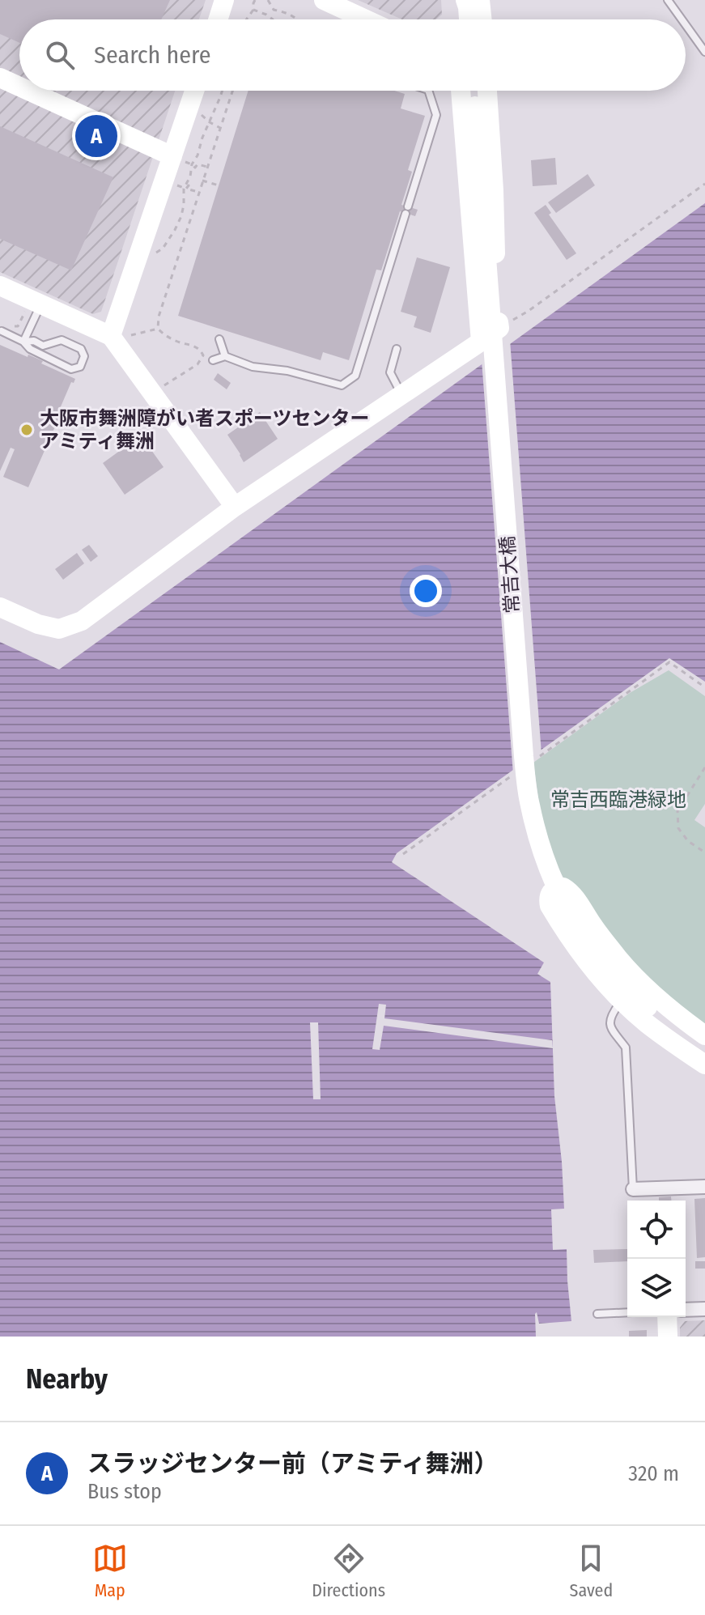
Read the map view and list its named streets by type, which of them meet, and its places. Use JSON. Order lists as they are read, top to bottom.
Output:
{
  "streets": {
    "street": ["常吉大橋"]
  },
  "parks": ["常吉西臨港緑地"],
  "places": ["大阪市舞洲障がい者スポーツセンター アミティ舞洲"],
  "page": {
    "search": "Search here",
    "pins": "A",
    "heading": "Nearby",
    "list": [
      {
        "mark": "A",
        "name": "スラッジセンター前（アミティ舞洲）",
        "note": "Bus stop",
        "value": "320 m"
      }
    ],
    "nav": ["Map", "Directions", "Saved"]
  }
}
